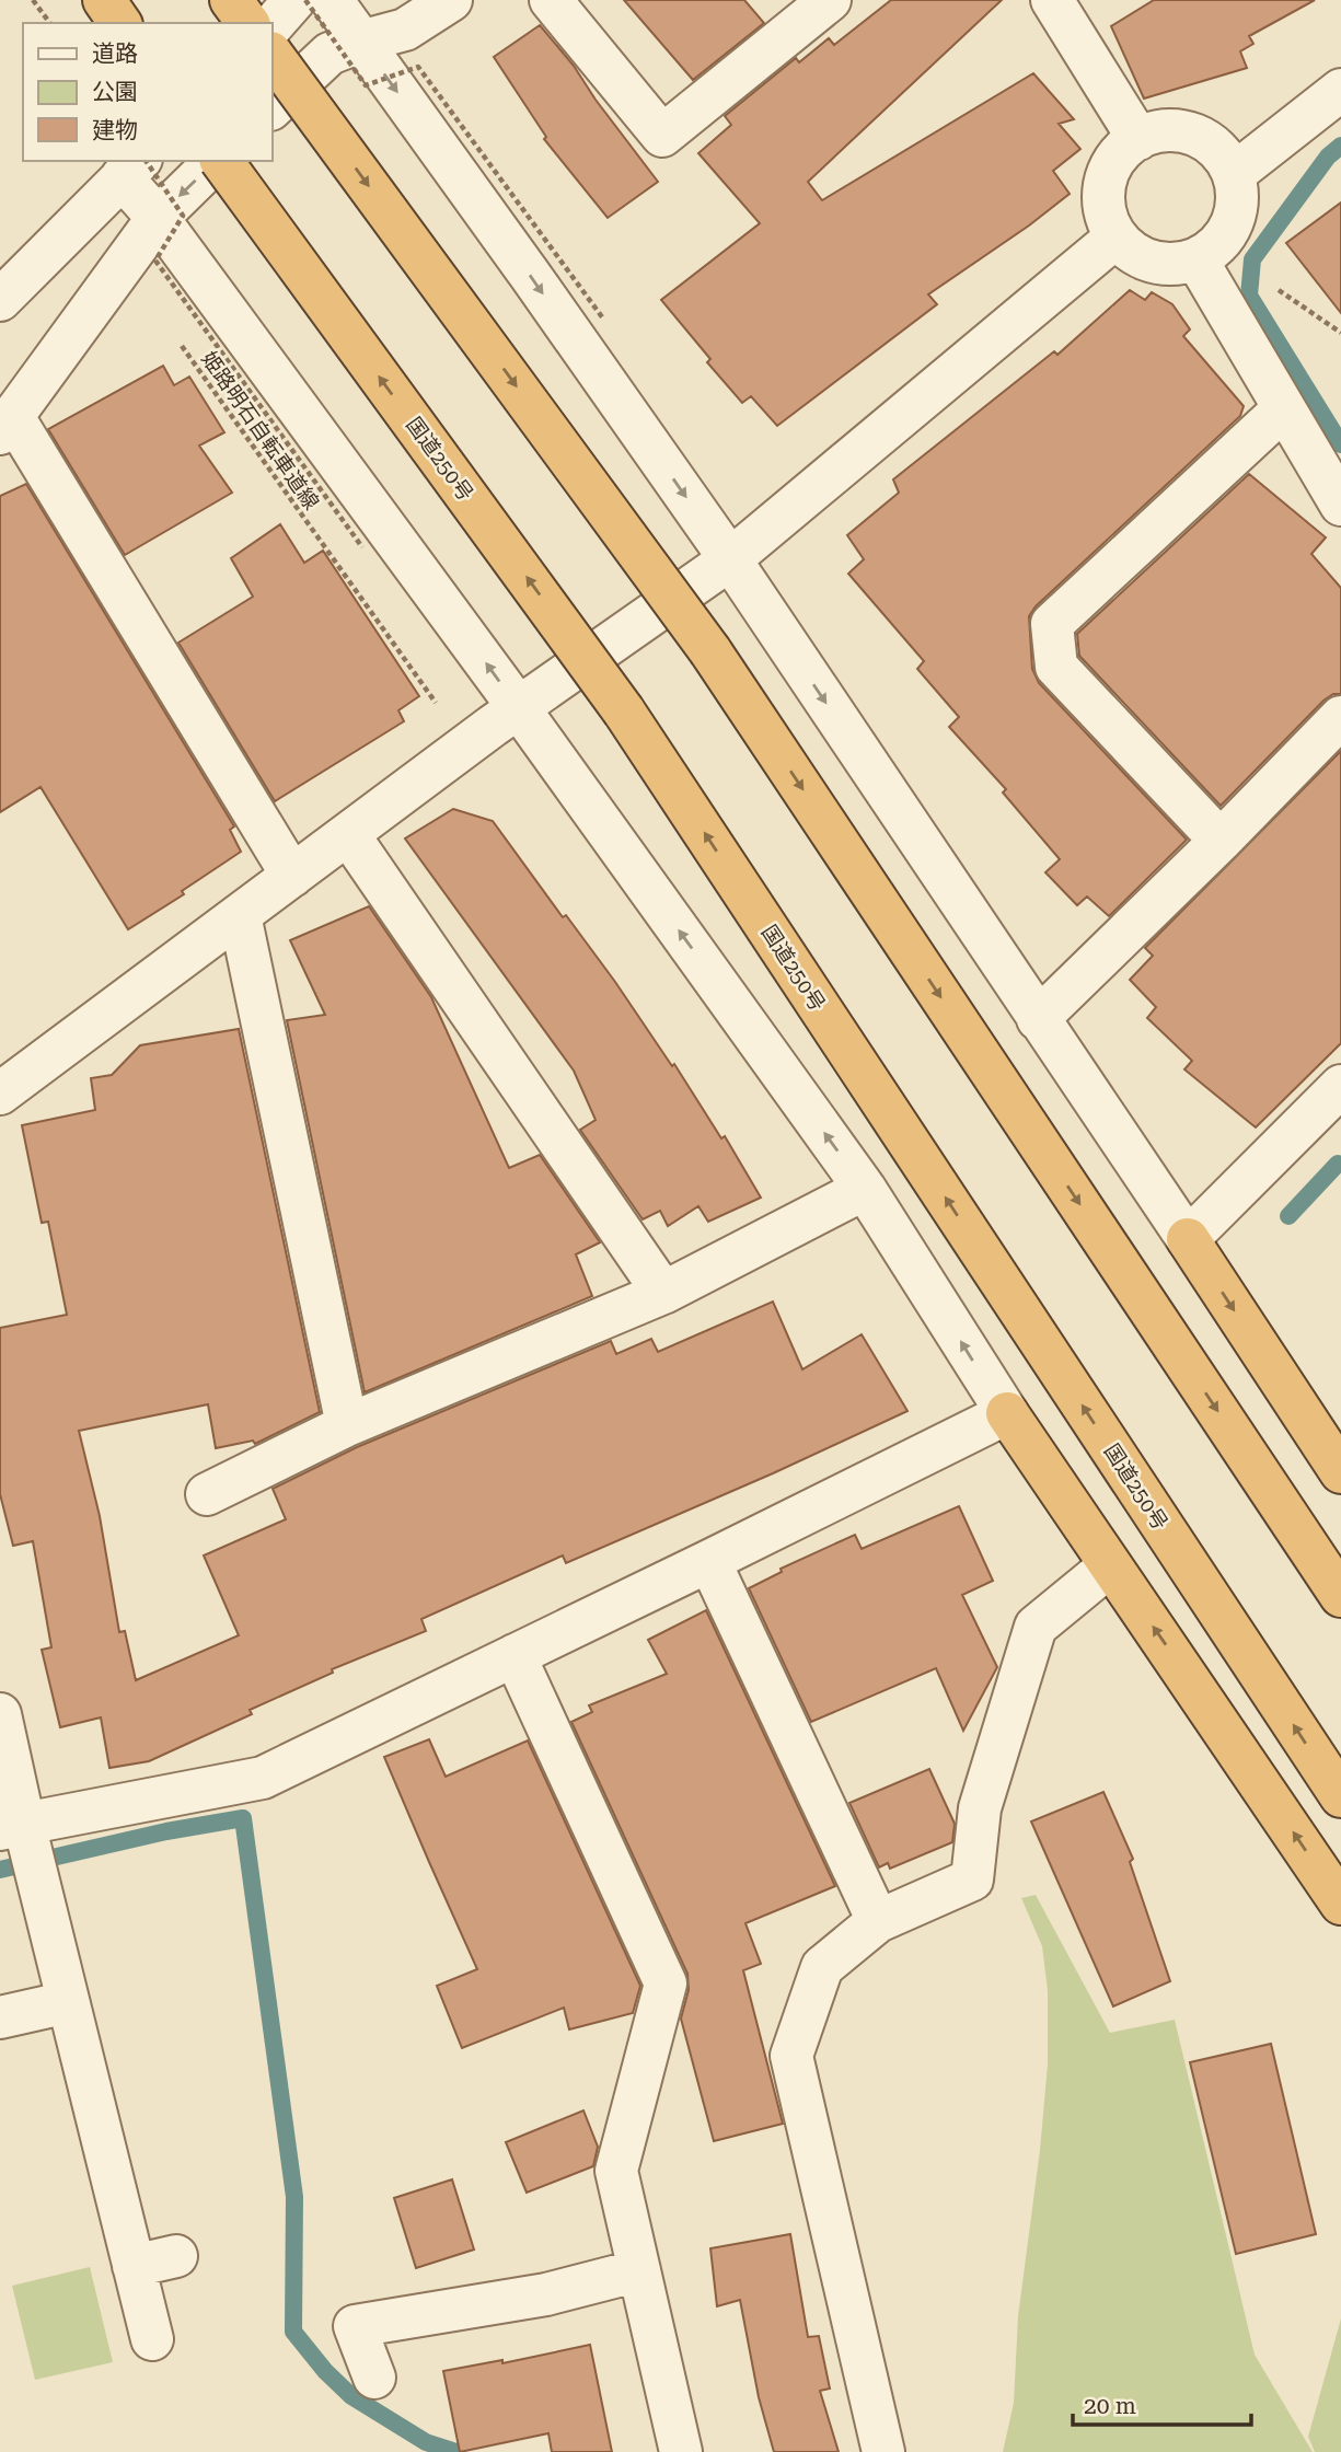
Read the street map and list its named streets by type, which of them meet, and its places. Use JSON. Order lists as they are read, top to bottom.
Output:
{
  "streets": {
    "highway": ["国道250号"],
    "path": ["姫路明石自転車道線"]
  },
  "legend": ["道路", "公園", "建物"],
  "scale_bar": "20 m"
}
